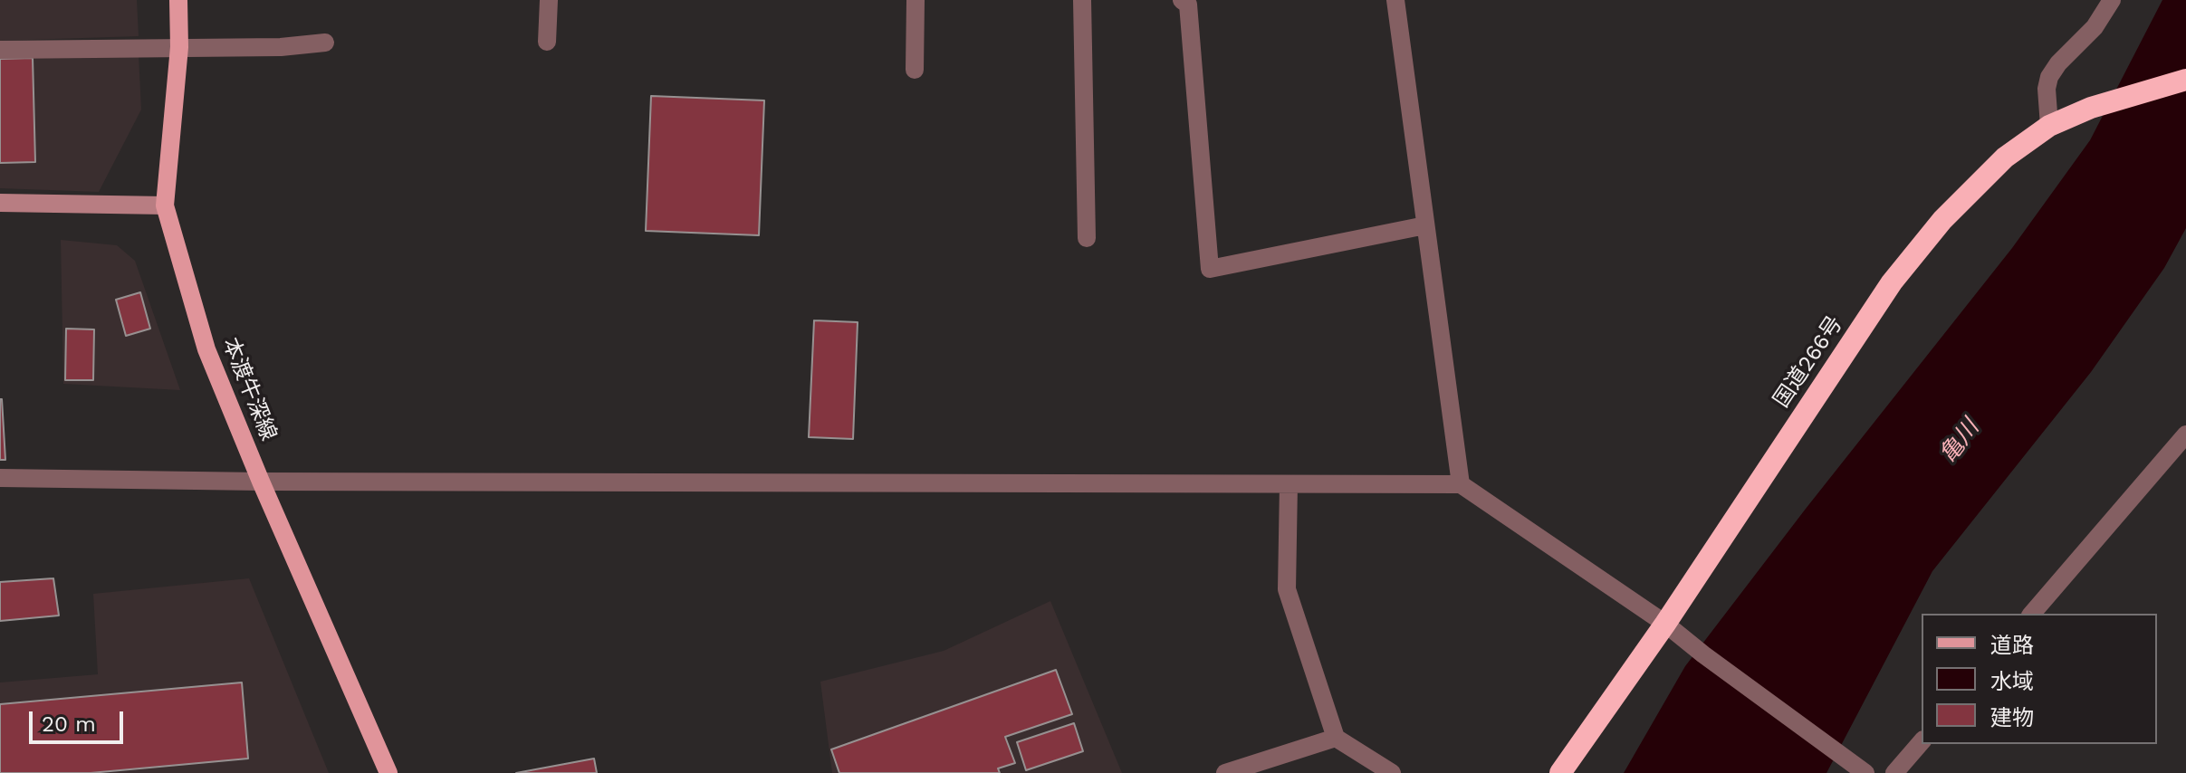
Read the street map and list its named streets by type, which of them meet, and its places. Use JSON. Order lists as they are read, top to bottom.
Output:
{
  "streets": {
    "highway": ["国道266号"],
    "main road": ["本渡牛深線"]
  },
  "water": ["亀川"],
  "legend": ["道路", "水域", "建物"],
  "scale_bar": "20 m"
}
